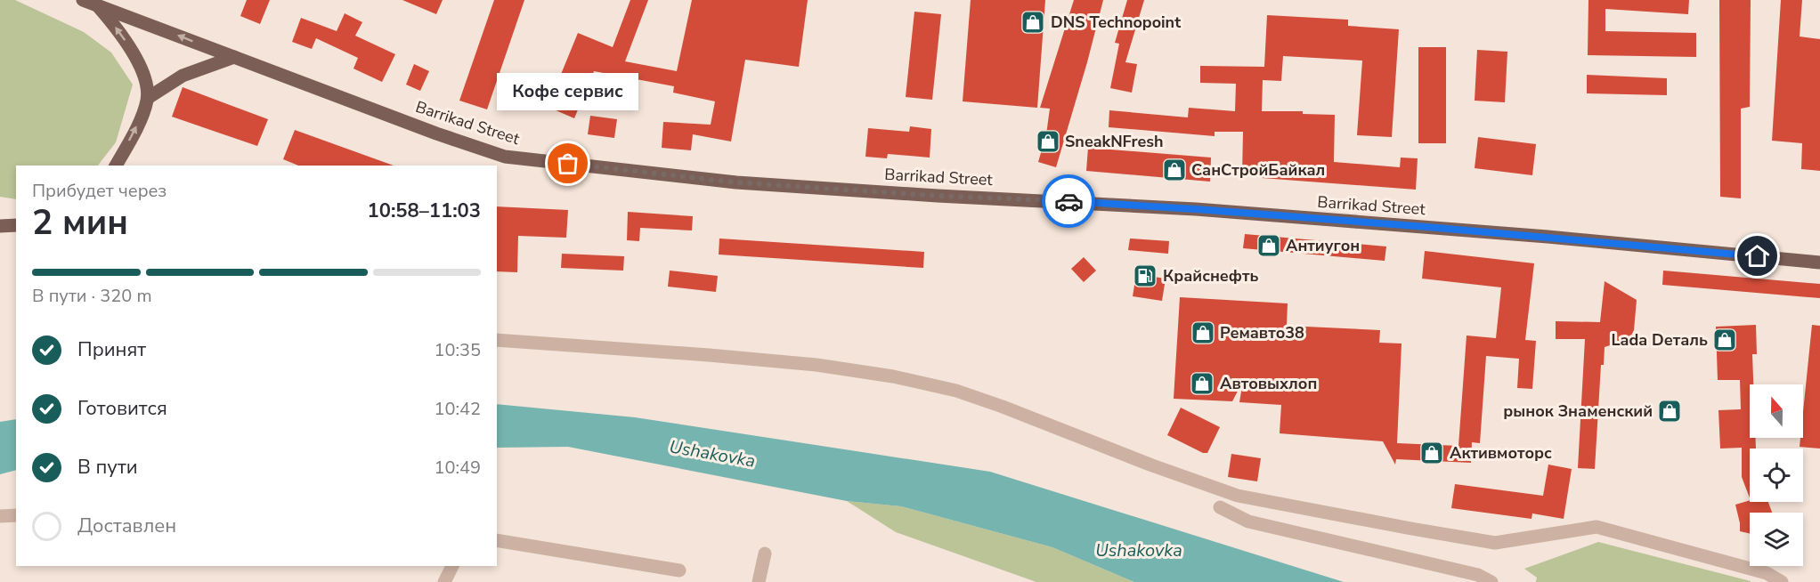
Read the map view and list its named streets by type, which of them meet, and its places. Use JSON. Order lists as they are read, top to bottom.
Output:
{
  "streets": {
    "main road": ["Barrikad Street"]
  },
  "water": ["Ushakovka"],
  "places": {
    "shop": [
      "DNS Technopoint",
      "SneakNFresh",
      "СанСтройБайкал",
      "Антиугон",
      "Ремавто38",
      "Lada Dеталь",
      "Автовыхлоп",
      "рынок Знаменский",
      "Активмоторс"
    ],
    "other": ["Кофе сервис"],
    "fuel station": ["Крайснефть"]
  },
  "north": "top",
  "page": {
    "bubble": "Кофе сервис",
    "heading": ["2 мин", "Прибудет через", "10:58–11:03"],
    "bar": "В пути · 320 m",
    "list": [
      ["Принят", "10:35"],
      ["Готовится", "10:42"],
      ["В пути", "10:49"],
      "Доставлен"
    ]
  }
}
